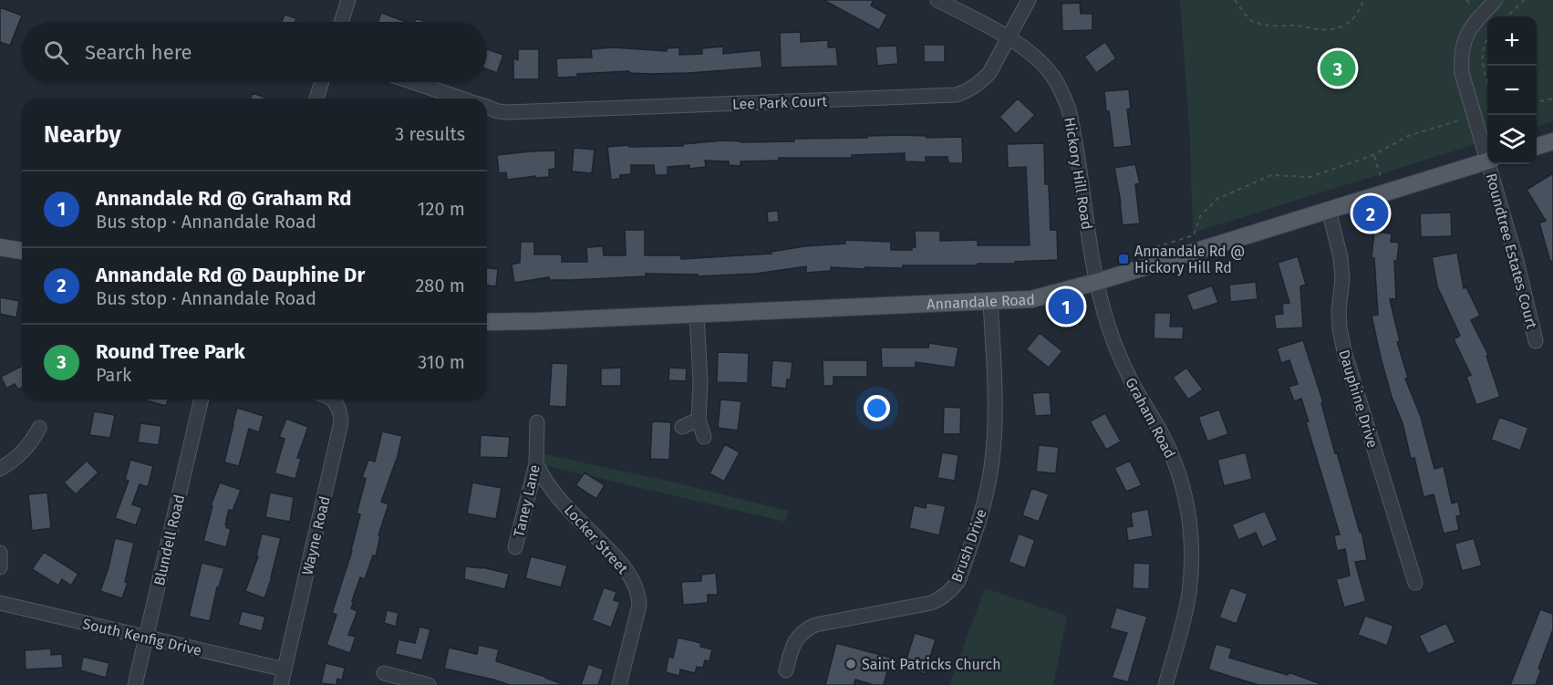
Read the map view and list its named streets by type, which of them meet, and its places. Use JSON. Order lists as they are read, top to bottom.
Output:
{
  "streets": {
    "main road": ["Annandale Road"],
    "street": [
      "Lee Park Court",
      "Hickory Hill Road",
      "Roundtree Estates Court",
      "Dauphine Drive",
      "Graham Road",
      "Taney Lane",
      "Wayne Road",
      "Locker Street",
      "Blundell Road",
      "Brush Drive",
      "South Kenfig Drive"
    ]
  },
  "crossings": [
    ["Lee Park Court", "Hickory Hill Road"],
    ["Hickory Hill Road", "Annandale Road"],
    ["Hickory Hill Road", "Graham Road"],
    ["Annandale Road", "Dauphine Drive"],
    ["Annandale Road", "Graham Road"],
    ["Annandale Road", "Brush Drive"],
    ["Taney Lane", "Locker Street"],
    ["Wayne Road", "South Kenfig Drive"],
    ["Blundell Road", "South Kenfig Drive"]
  ],
  "places": {
    "transit": ["Annandale Rd @ Hickory Hill Rd"],
    "other": ["Saint Patricks Church"]
  },
  "page": {
    "map_buttons": ["+", "−"],
    "search": "Search here",
    "pins": ["3", "2", "1"],
    "heading": ["Nearby", "3 results"],
    "list": [
      {
        "mark": "1",
        "name": "Annandale Rd @ Graham Rd",
        "note": "Bus stop · Annandale Road",
        "value": "120 m"
      },
      {
        "mark": "2",
        "name": "Annandale Rd @ Dauphine Dr",
        "note": "Bus stop · Annandale Road",
        "value": "280 m"
      },
      {
        "mark": "3",
        "name": "Round Tree Park",
        "note": "Park",
        "value": "310 m"
      }
    ]
  }
}
